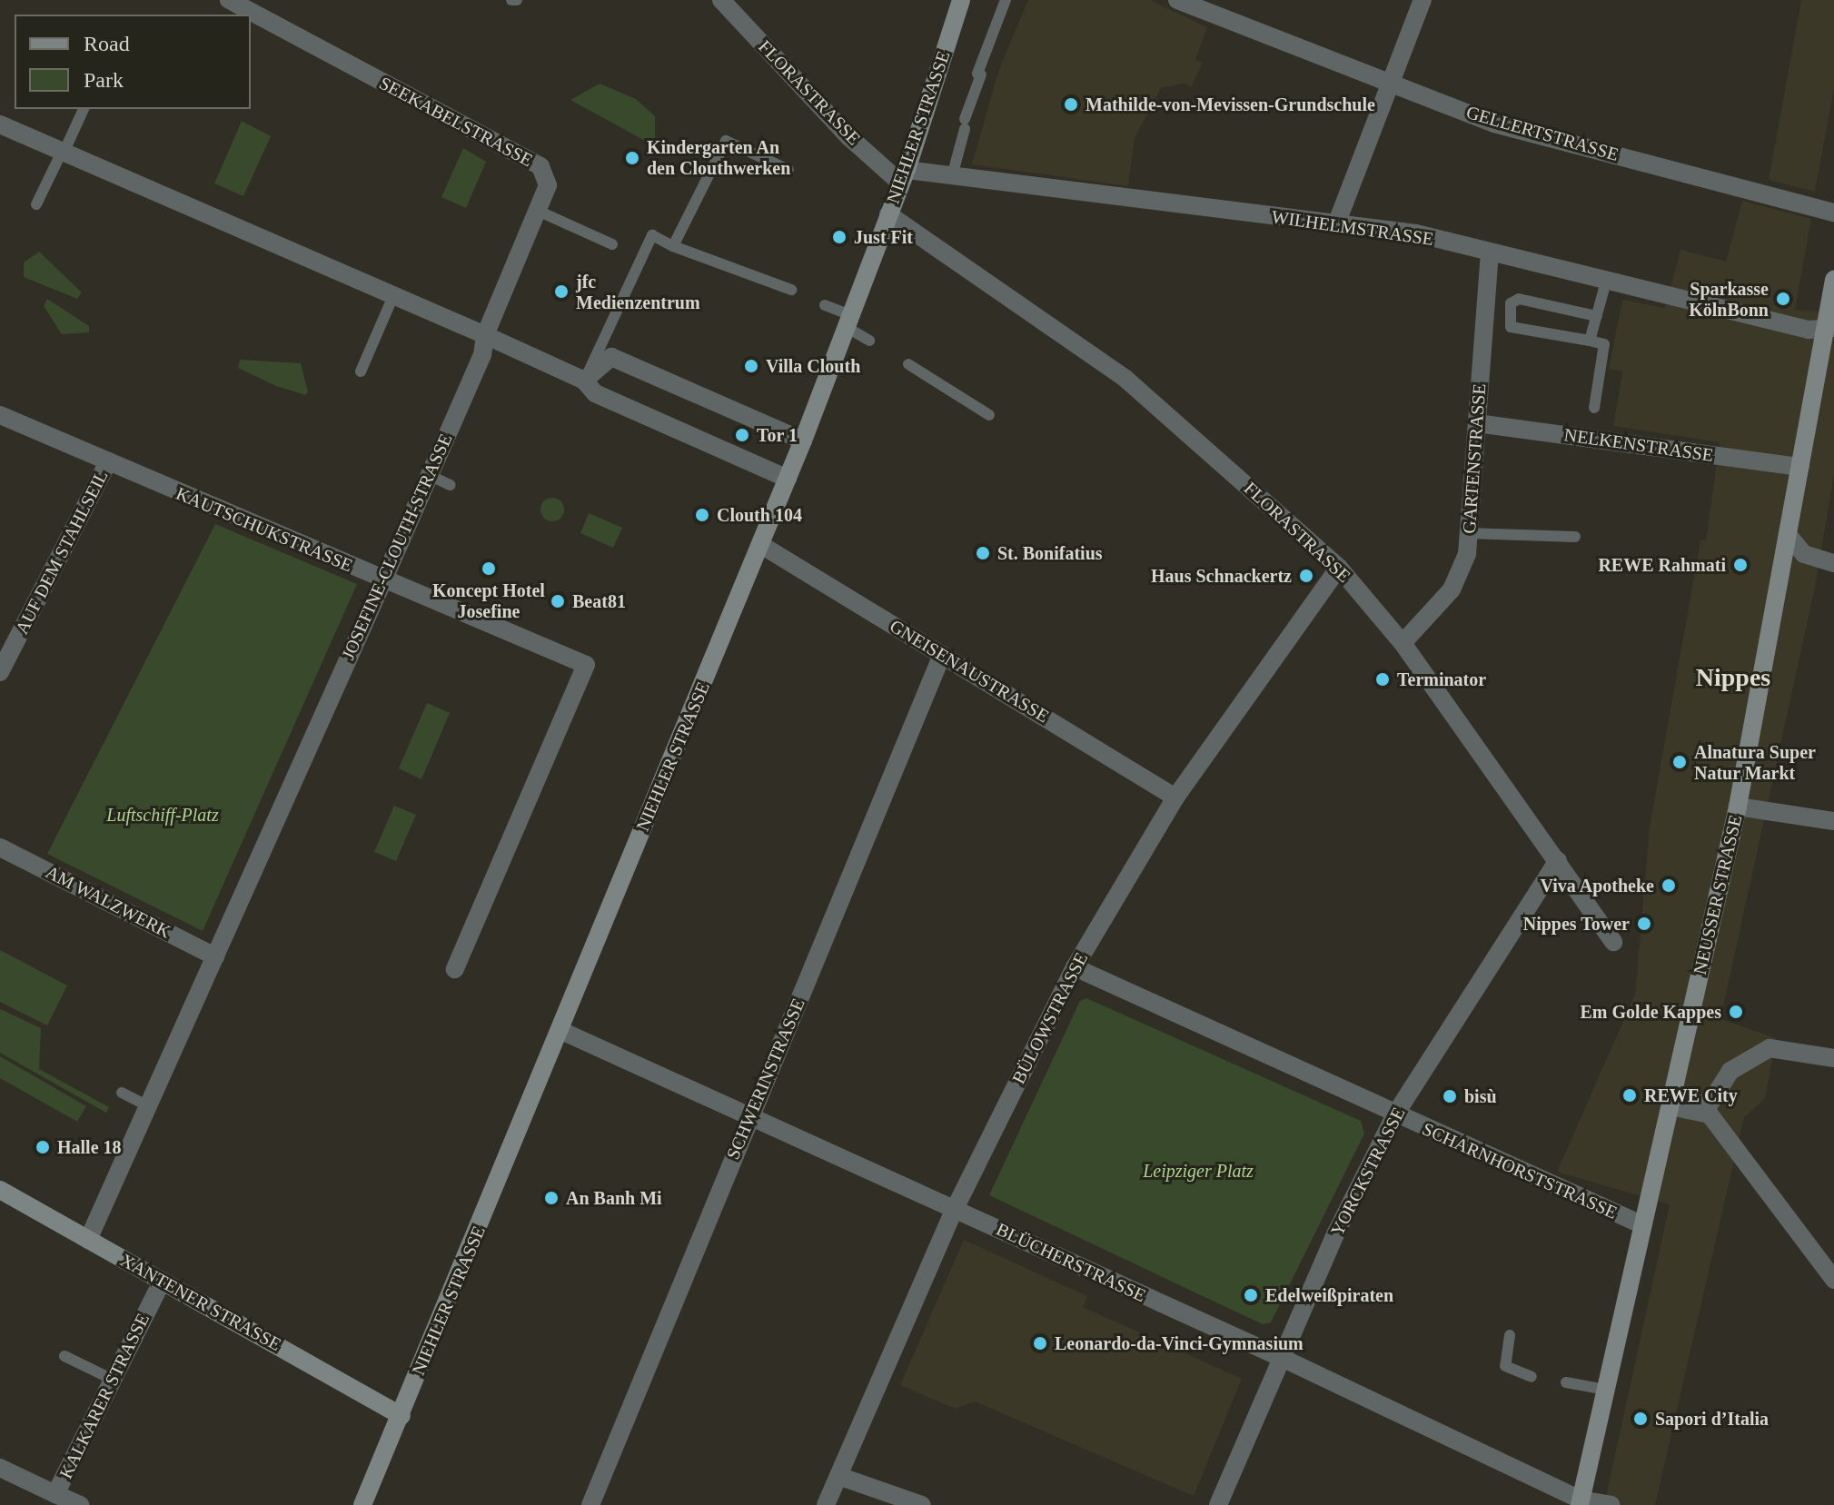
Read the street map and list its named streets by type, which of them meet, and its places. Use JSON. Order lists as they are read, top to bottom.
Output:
{
  "streets": {
    "street": [
      "FLORASTRASSE",
      "SEEKABELSTRASSE",
      "NIEHLER STRASSE",
      "GELLERTSTRASSE",
      "WILHELMSTRASSE",
      "NELKENSTRASSE",
      "GARTENSTRASSE",
      "KAUTSCHUKSTRASSE",
      "JOSEFINE-CLOUTH-STRASSE",
      "AUF DEM STAHLSEIL",
      "GNEISENAUSTRASSE",
      "NEUSSER STRASSE",
      "AM WALZWERK",
      "BÜLOWSTRASSE",
      "SCHWERINSTRASSE",
      "SCHARNHORSTSTRASSE",
      "YORCKSTRASSE",
      "BLÜCHERSTRASSE",
      "XANTENER STRASSE",
      "KALKARER STRASSE"
    ]
  },
  "crossings": [
    ["FLORASTRASSE", "NIEHLER STRASSE"],
    ["FLORASTRASSE", "WILHELMSTRASSE"],
    ["FLORASTRASSE", "GARTENSTRASSE"],
    ["FLORASTRASSE", "BÜLOWSTRASSE"],
    ["FLORASTRASSE", "YORCKSTRASSE"],
    ["SEEKABELSTRASSE", "JOSEFINE-CLOUTH-STRASSE"],
    ["NIEHLER STRASSE", "WILHELMSTRASSE"],
    ["NIEHLER STRASSE", "GNEISENAUSTRASSE"],
    ["NIEHLER STRASSE", "BLÜCHERSTRASSE"],
    ["NIEHLER STRASSE", "XANTENER STRASSE"],
    ["WILHELMSTRASSE", "GARTENSTRASSE"],
    ["WILHELMSTRASSE", "NEUSSER STRASSE"],
    ["NELKENSTRASSE", "GARTENSTRASSE"],
    ["NELKENSTRASSE", "NEUSSER STRASSE"],
    ["KAUTSCHUKSTRASSE", "JOSEFINE-CLOUTH-STRASSE"],
    ["KAUTSCHUKSTRASSE", "AUF DEM STAHLSEIL"],
    ["JOSEFINE-CLOUTH-STRASSE", "AM WALZWERK"],
    ["JOSEFINE-CLOUTH-STRASSE", "XANTENER STRASSE"],
    ["GNEISENAUSTRASSE", "BÜLOWSTRASSE"],
    ["GNEISENAUSTRASSE", "SCHWERINSTRASSE"],
    ["NEUSSER STRASSE", "SCHARNHORSTSTRASSE"],
    ["NEUSSER STRASSE", "BLÜCHERSTRASSE"],
    ["BÜLOWSTRASSE", "BLÜCHERSTRASSE"],
    ["SCHWERINSTRASSE", "BLÜCHERSTRASSE"],
    ["SCHARNHORSTSTRASSE", "YORCKSTRASSE"],
    ["YORCKSTRASSE", "BLÜCHERSTRASSE"],
    ["XANTENER STRASSE", "KALKARER STRASSE"]
  ],
  "districts": ["Nippes"],
  "parks": ["Luftschiff-Platz", "Leipziger Platz"],
  "places": [
    "Mathilde-von-Mevissen-Grundschule",
    "Kindergarten An den Clouthwerken",
    "Just Fit",
    "jfc Medienzentrum",
    "Sparkasse KölnBonn",
    "Villa Clouth",
    "Tor 1",
    "Clouth 104",
    "St. Bonifatius",
    "REWE Rahmati",
    "Koncept Hotel Josefine",
    "Haus Schnackertz",
    "Beat81",
    "Terminator",
    "Alnatura Super Natur Markt",
    "Viva Apotheke",
    "Nippes Tower",
    "Em Golde Kappes",
    "REWE City",
    "bisù",
    "Halle 18",
    "An Banh Mi",
    "Edelweißpiraten",
    "Leonardo-da-Vinci-Gymnasium",
    "Sapori d’Italia"
  ],
  "legend": ["Road", "Park"]
}
